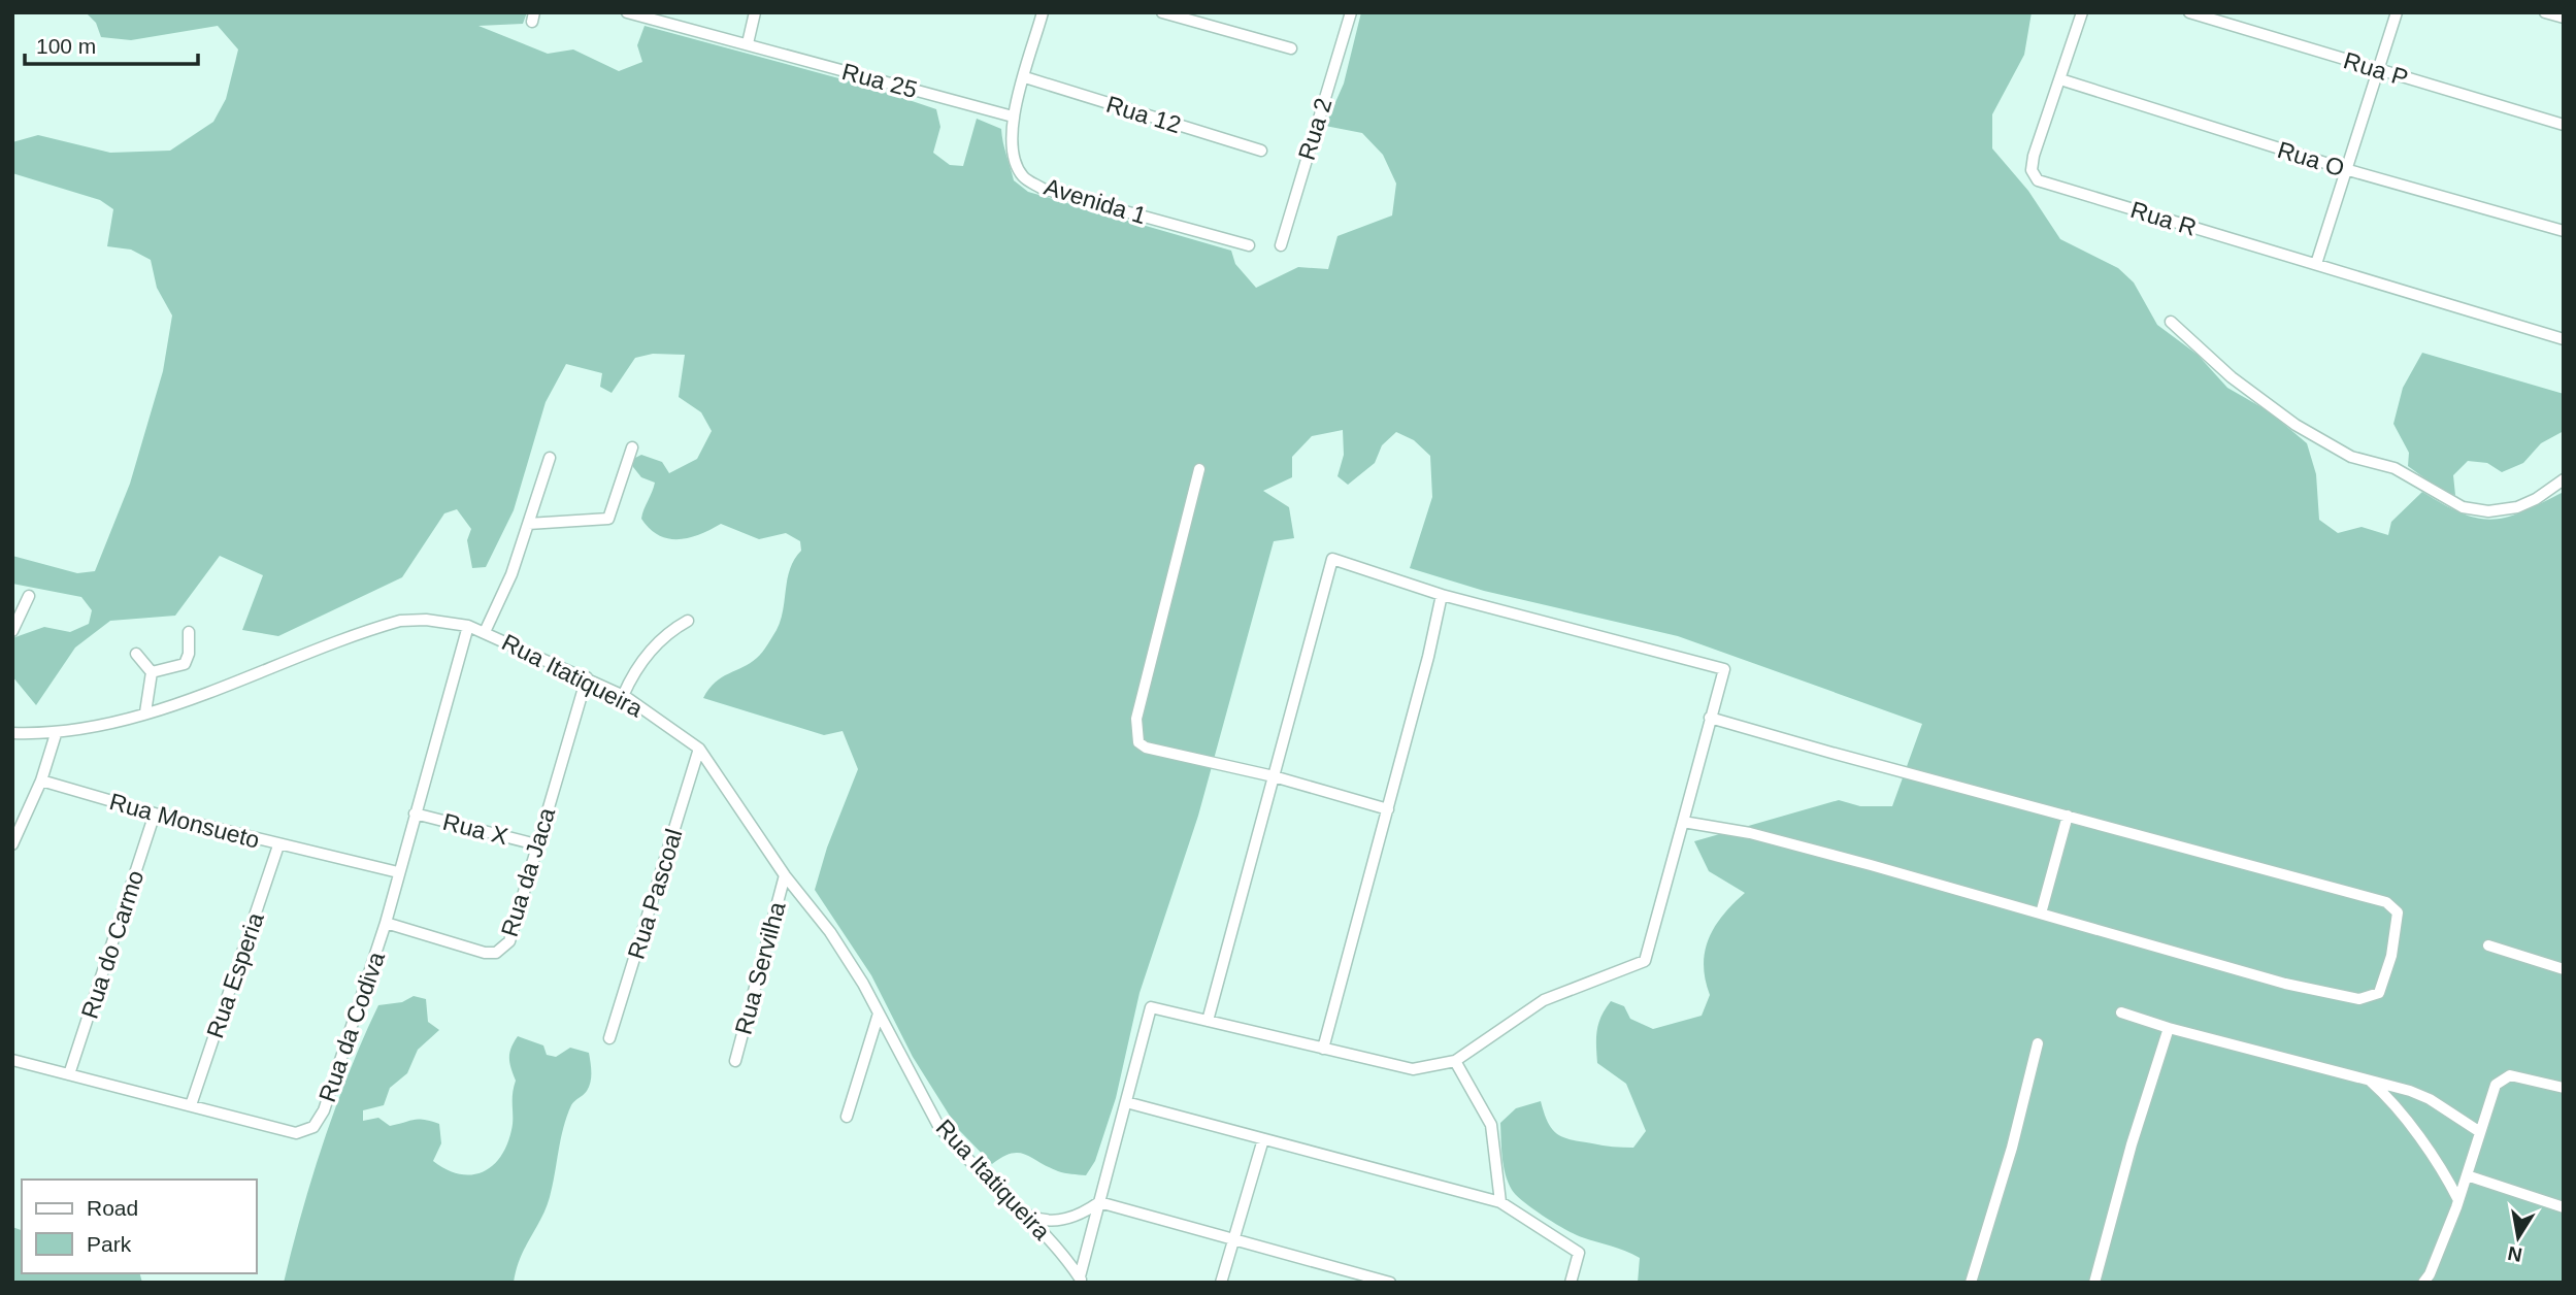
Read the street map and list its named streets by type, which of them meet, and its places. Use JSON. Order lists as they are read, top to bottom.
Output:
{
  "streets": {
    "street": [
      "Rua P",
      "Rua 25",
      "Rua 12",
      "Rua 2",
      "Rua O",
      "Avenida 1",
      "Rua R",
      "Rua Itatiqueira",
      "Rua Monsueto",
      "Rua X",
      "Rua da Jaca",
      "Rua Pascoal",
      "Rua do Carmo",
      "Rua Servilha",
      "Rua Esperia",
      "Rua da Codiva"
    ]
  },
  "crossings": [
    ["Rua 25", "Avenida 1"],
    ["Rua 12", "Avenida 1"],
    ["Rua O", "Rua R"],
    ["Rua Itatiqueira", "Rua da Jaca"],
    ["Rua Itatiqueira", "Rua Pascoal"],
    ["Rua Itatiqueira", "Rua Servilha"],
    ["Rua Itatiqueira", "Rua da Codiva"],
    ["Rua Monsueto", "Rua do Carmo"],
    ["Rua Monsueto", "Rua Esperia"],
    ["Rua Monsueto", "Rua da Codiva"],
    ["Rua X", "Rua da Jaca"],
    ["Rua X", "Rua da Codiva"],
    ["Rua da Jaca", "Rua da Codiva"],
    ["Rua do Carmo", "Rua da Codiva"],
    ["Rua Esperia", "Rua da Codiva"]
  ],
  "legend": ["Road", "Park"],
  "scale_bar": "100 m",
  "north": "bottom"
}
